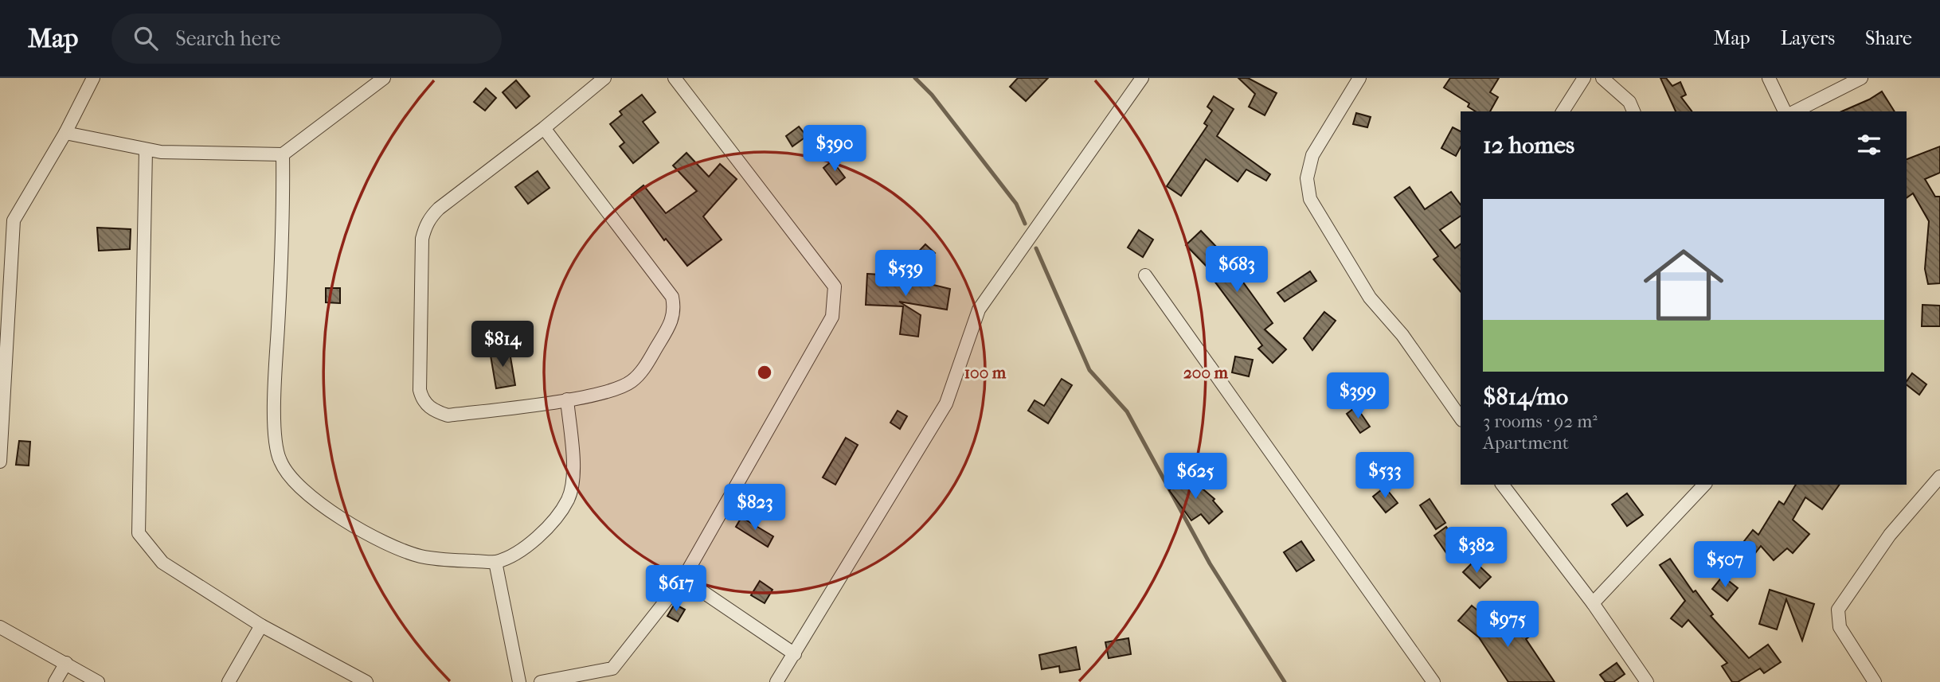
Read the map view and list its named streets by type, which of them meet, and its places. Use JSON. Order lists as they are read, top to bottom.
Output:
{
  "page": {
    "header": "Map",
    "search": "Search here",
    "nav": ["Map", "Layers", "Share"],
    "heading": "12 homes",
    "price": [
      "$390",
      "$683",
      "$539",
      "$814",
      "$399",
      "$533",
      "$625",
      "$823",
      "$382",
      "$507",
      "$617",
      "$975"
    ],
    "list": [
      {
        "name": "$814/mo",
        "note": "3 rooms · 92 m² · Apartment"
      }
    ]
  },
  "rings": ["100 m", "200 m"]
}
